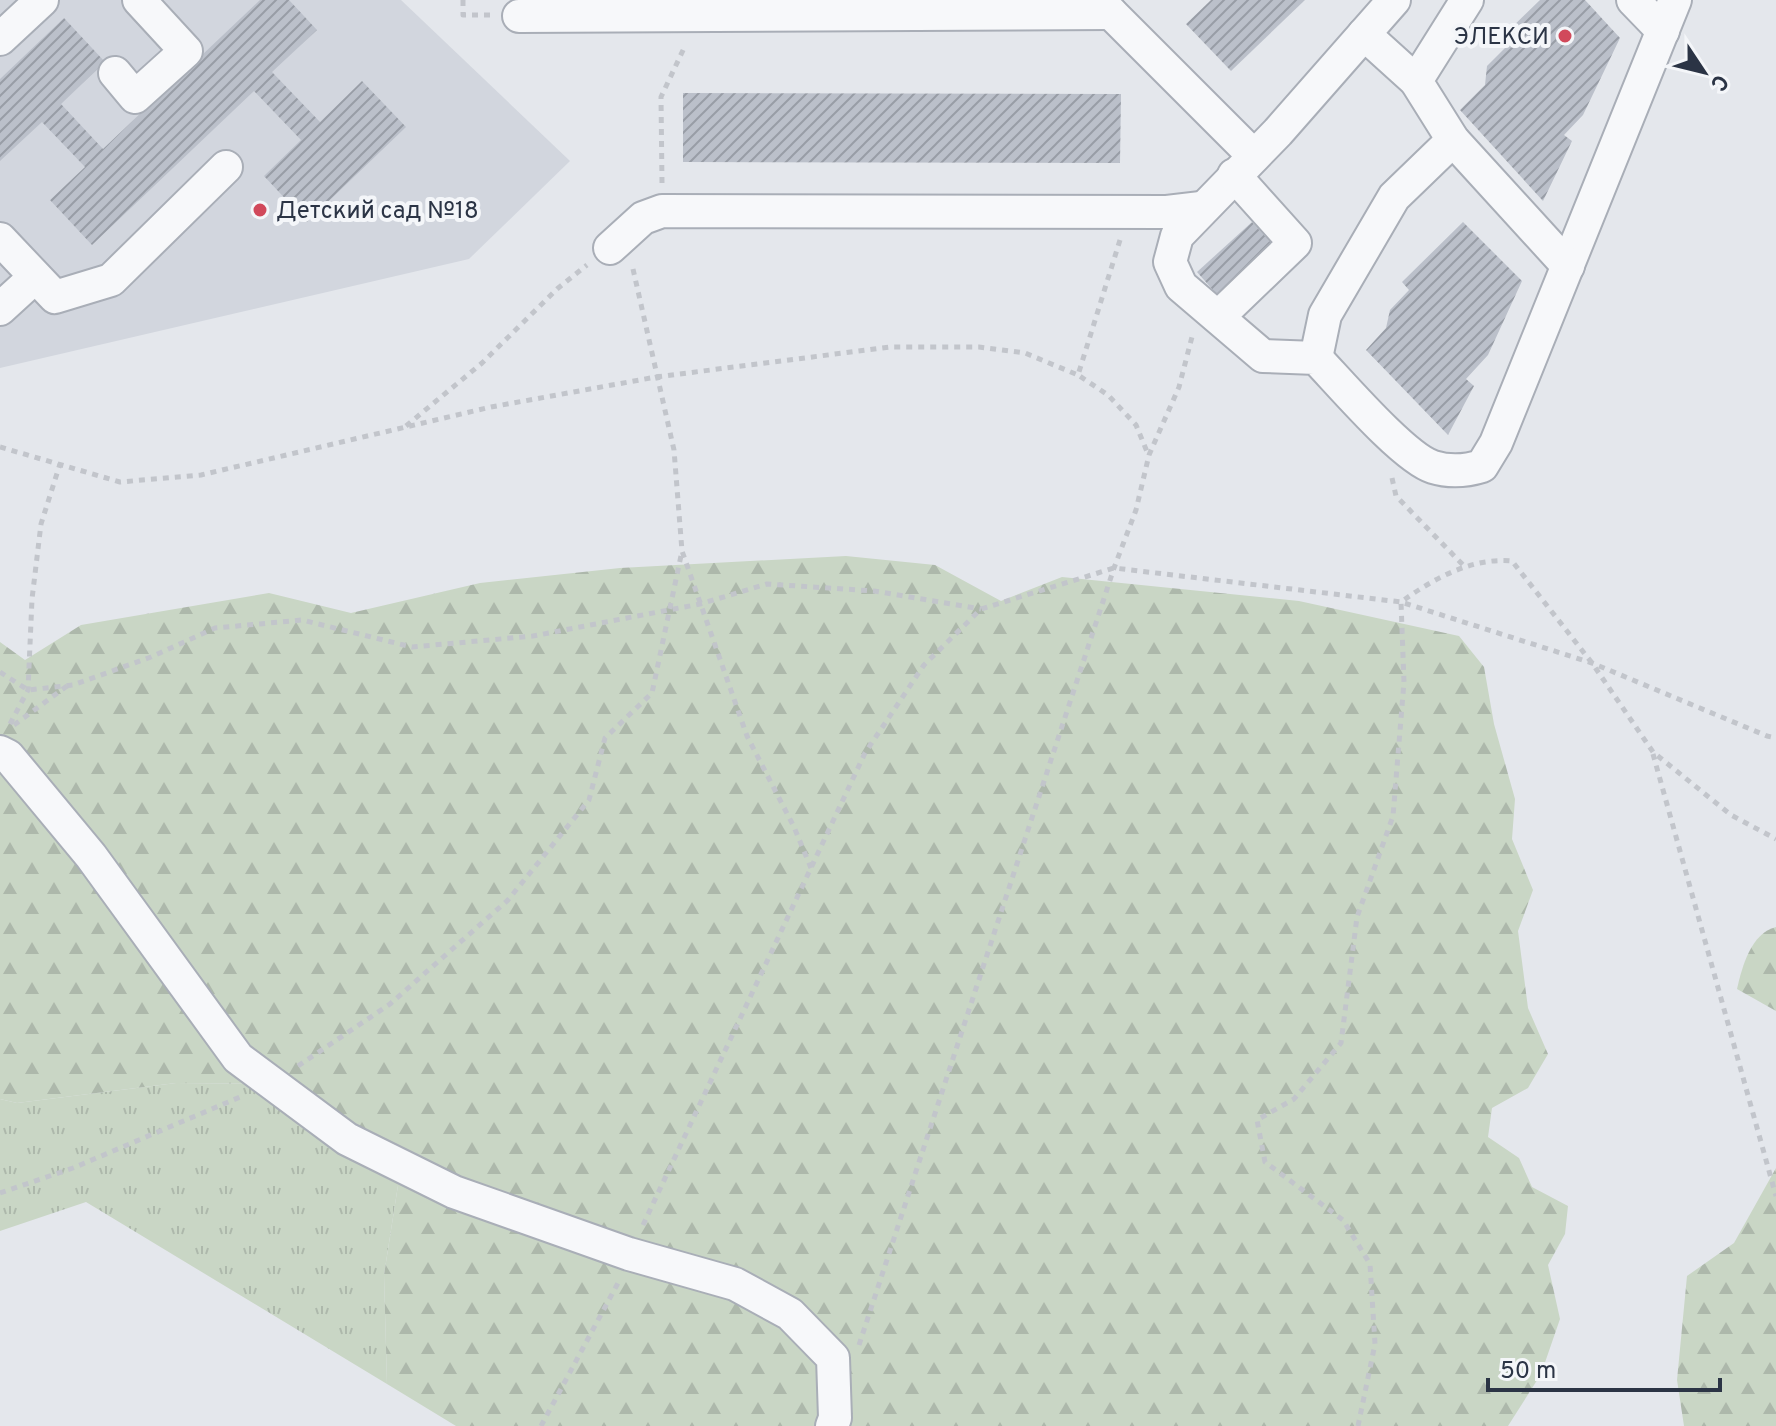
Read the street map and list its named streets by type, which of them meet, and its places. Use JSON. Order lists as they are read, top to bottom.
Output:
{
  "places": ["ЭЛЕКСИ", "Детский сад №18"],
  "scale_bar": "50 m",
  "north": "bottom right"
}
